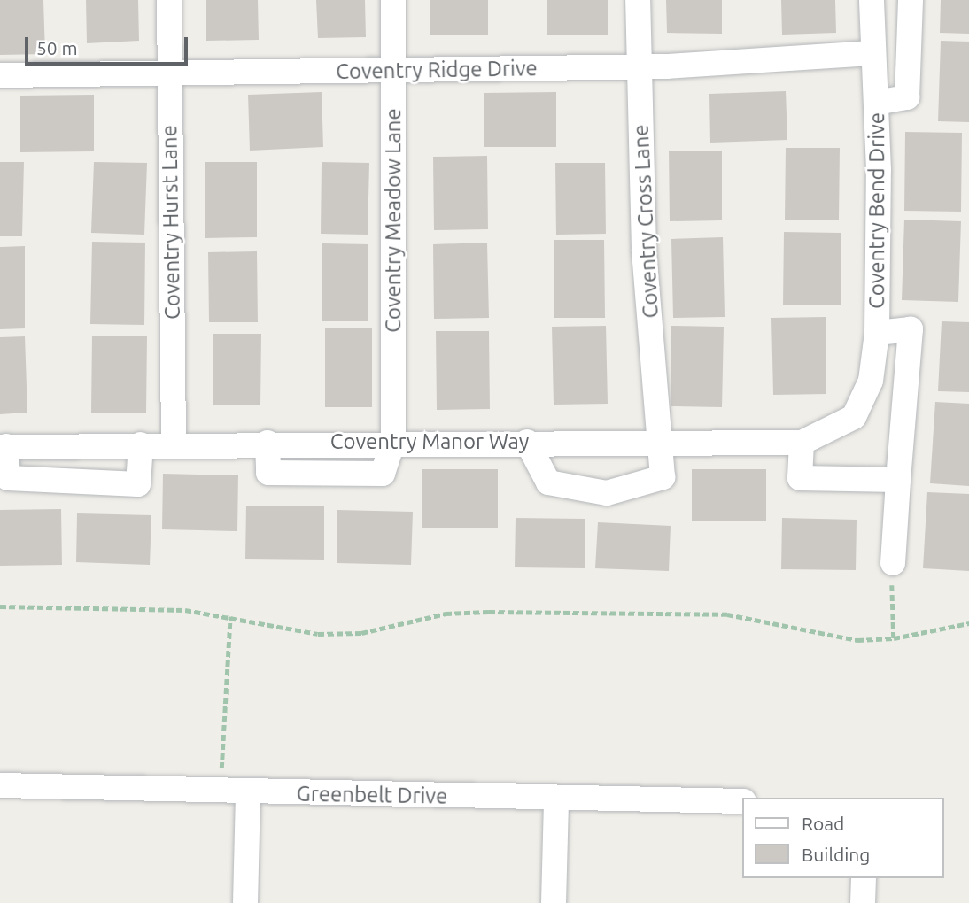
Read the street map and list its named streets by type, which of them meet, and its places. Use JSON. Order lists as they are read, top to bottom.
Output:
{
  "streets": {
    "street": [
      "Coventry Ridge Drive",
      "Coventry Bend Drive",
      "Coventry Meadow Lane",
      "Coventry Cross Lane",
      "Coventry Hurst Lane",
      "Coventry Manor Way",
      "Greenbelt Drive"
    ]
  },
  "crossings": [
    ["Coventry Ridge Drive", "Coventry Bend Drive"],
    ["Coventry Ridge Drive", "Coventry Meadow Lane"],
    ["Coventry Ridge Drive", "Coventry Cross Lane"],
    ["Coventry Ridge Drive", "Coventry Hurst Lane"],
    ["Coventry Bend Drive", "Coventry Manor Way"],
    ["Coventry Meadow Lane", "Coventry Manor Way"],
    ["Coventry Cross Lane", "Coventry Manor Way"],
    ["Coventry Hurst Lane", "Coventry Manor Way"]
  ],
  "legend": ["Road", "Building"],
  "scale_bar": "50 m"
}
